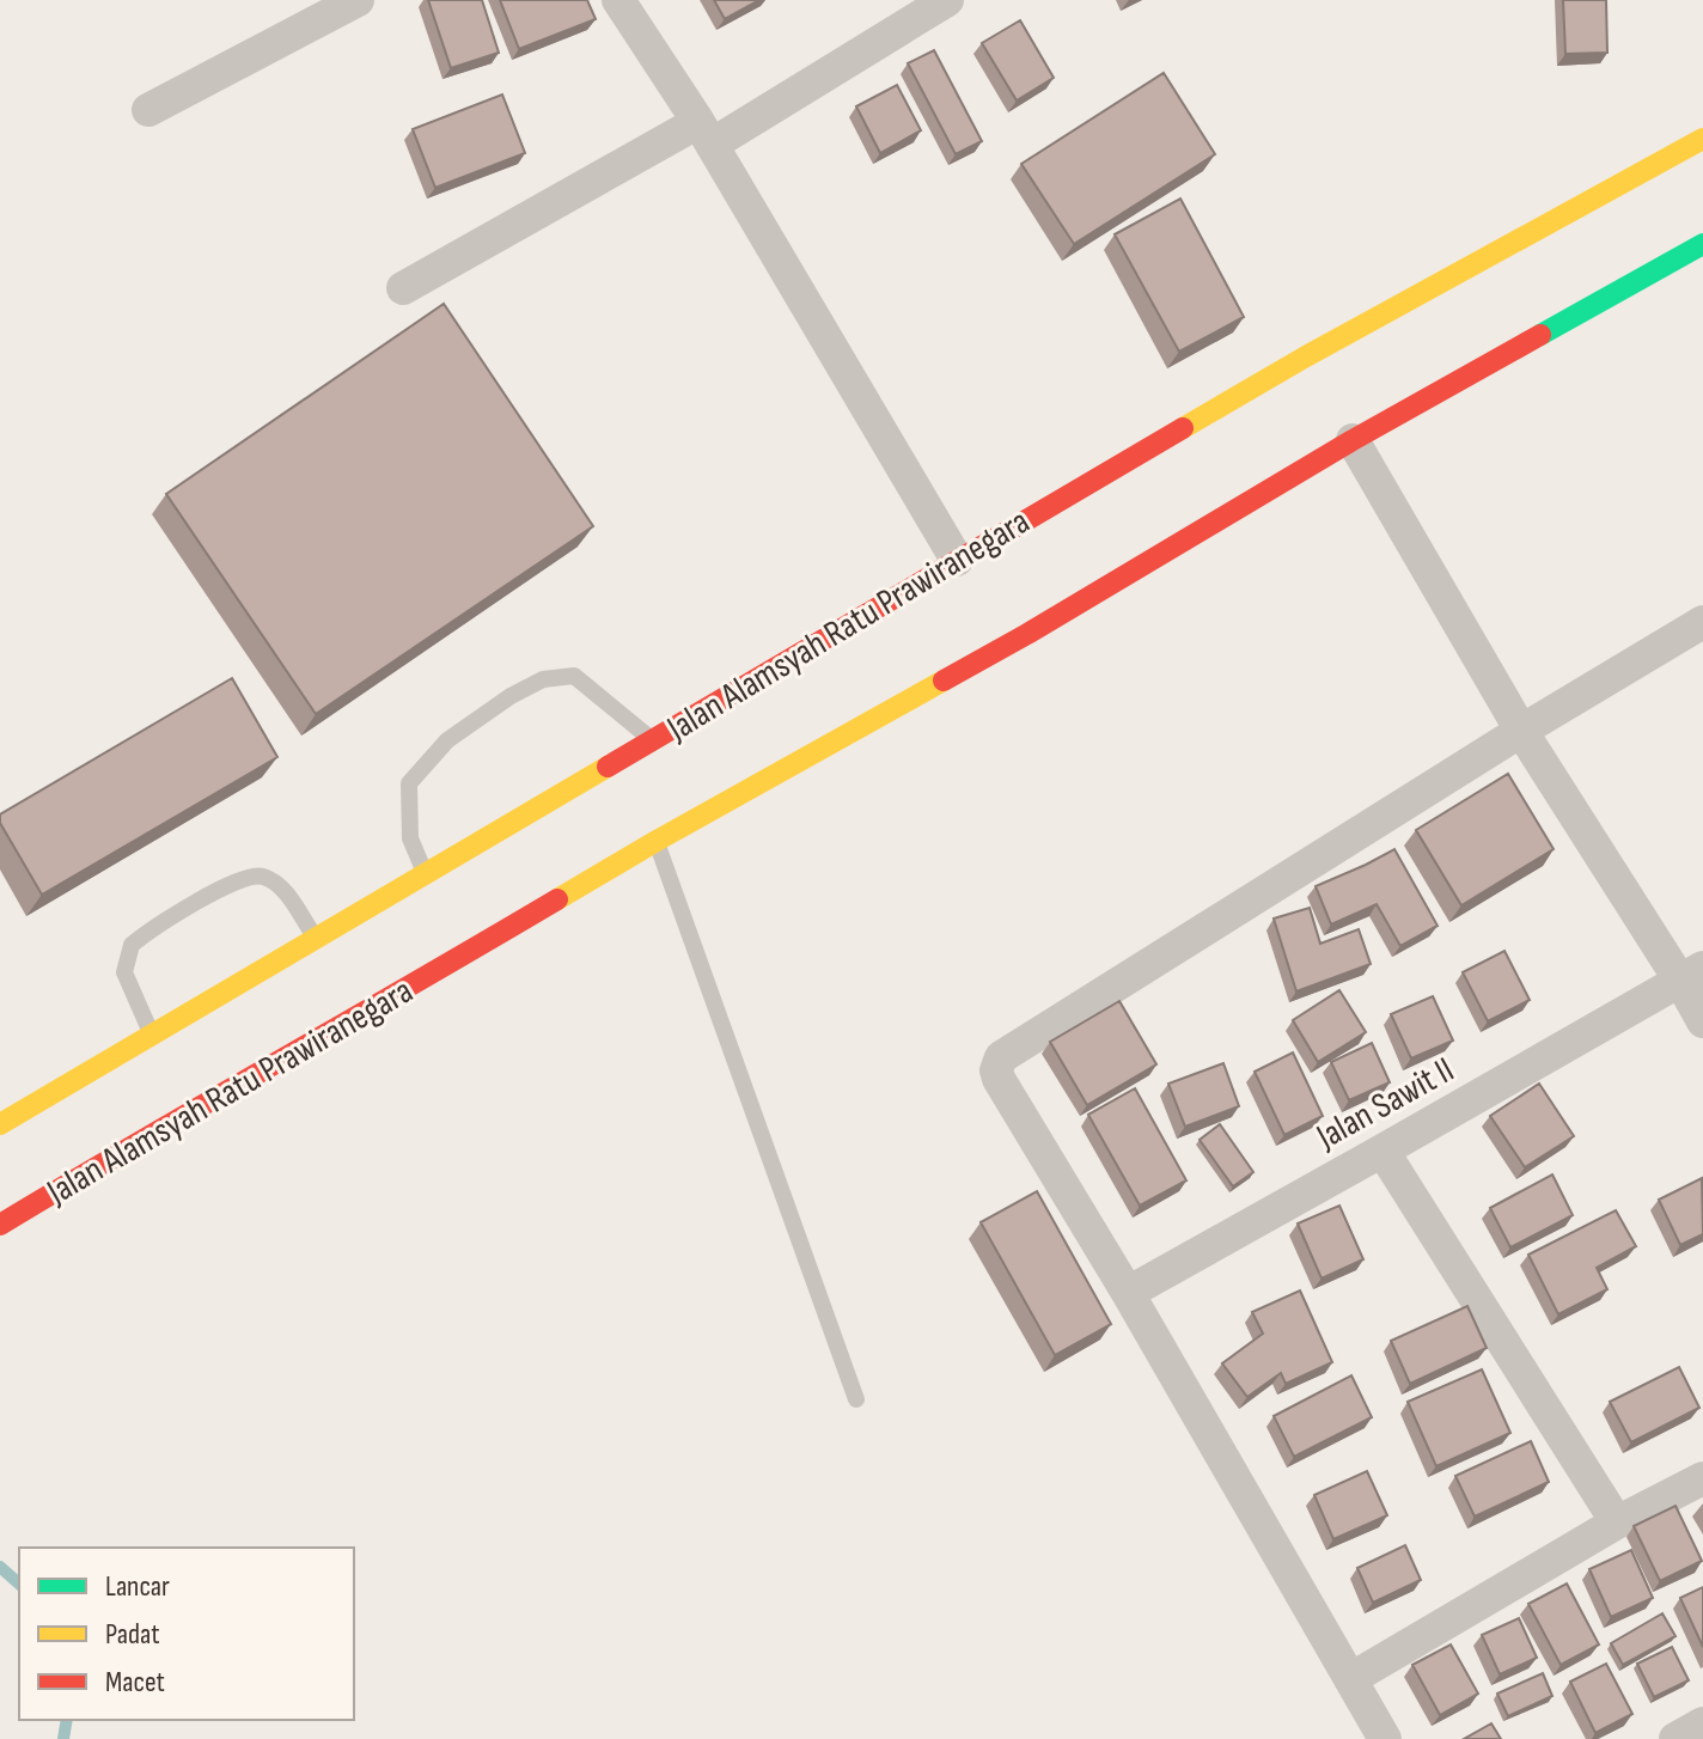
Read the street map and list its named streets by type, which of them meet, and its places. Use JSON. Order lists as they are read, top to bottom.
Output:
{
  "streets": {
    "highway": ["Jalan Alamsyah Ratu Prawiranegara"],
    "street": ["Jalan Sawit II"]
  },
  "legend": ["Lancar", "Padat", "Macet"]
}
